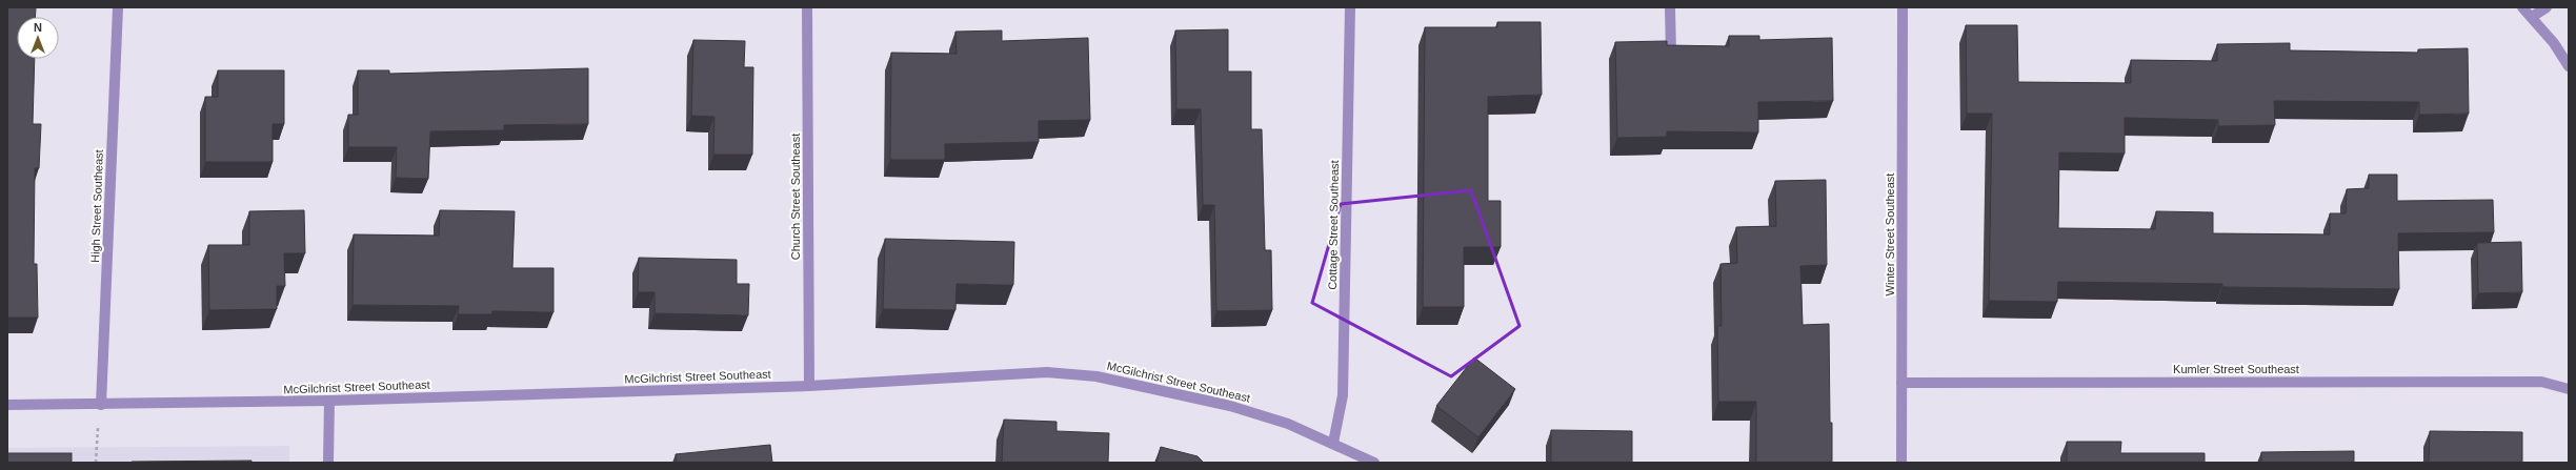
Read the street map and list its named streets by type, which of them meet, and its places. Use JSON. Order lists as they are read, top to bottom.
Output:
{
  "streets": {
    "street": [
      "Church Street Southeast",
      "High Street Southeast",
      "Cottage Street Southeast",
      "Winter Street Southeast",
      "Kumler Street Southeast",
      "McGilchrist Street Southeast"
    ]
  },
  "crossings": [
    ["Church Street Southeast", "McGilchrist Street Southeast"],
    ["High Street Southeast", "McGilchrist Street Southeast"],
    ["Cottage Street Southeast", "McGilchrist Street Southeast"],
    ["Winter Street Southeast", "Kumler Street Southeast"]
  ],
  "north": "top"
}
